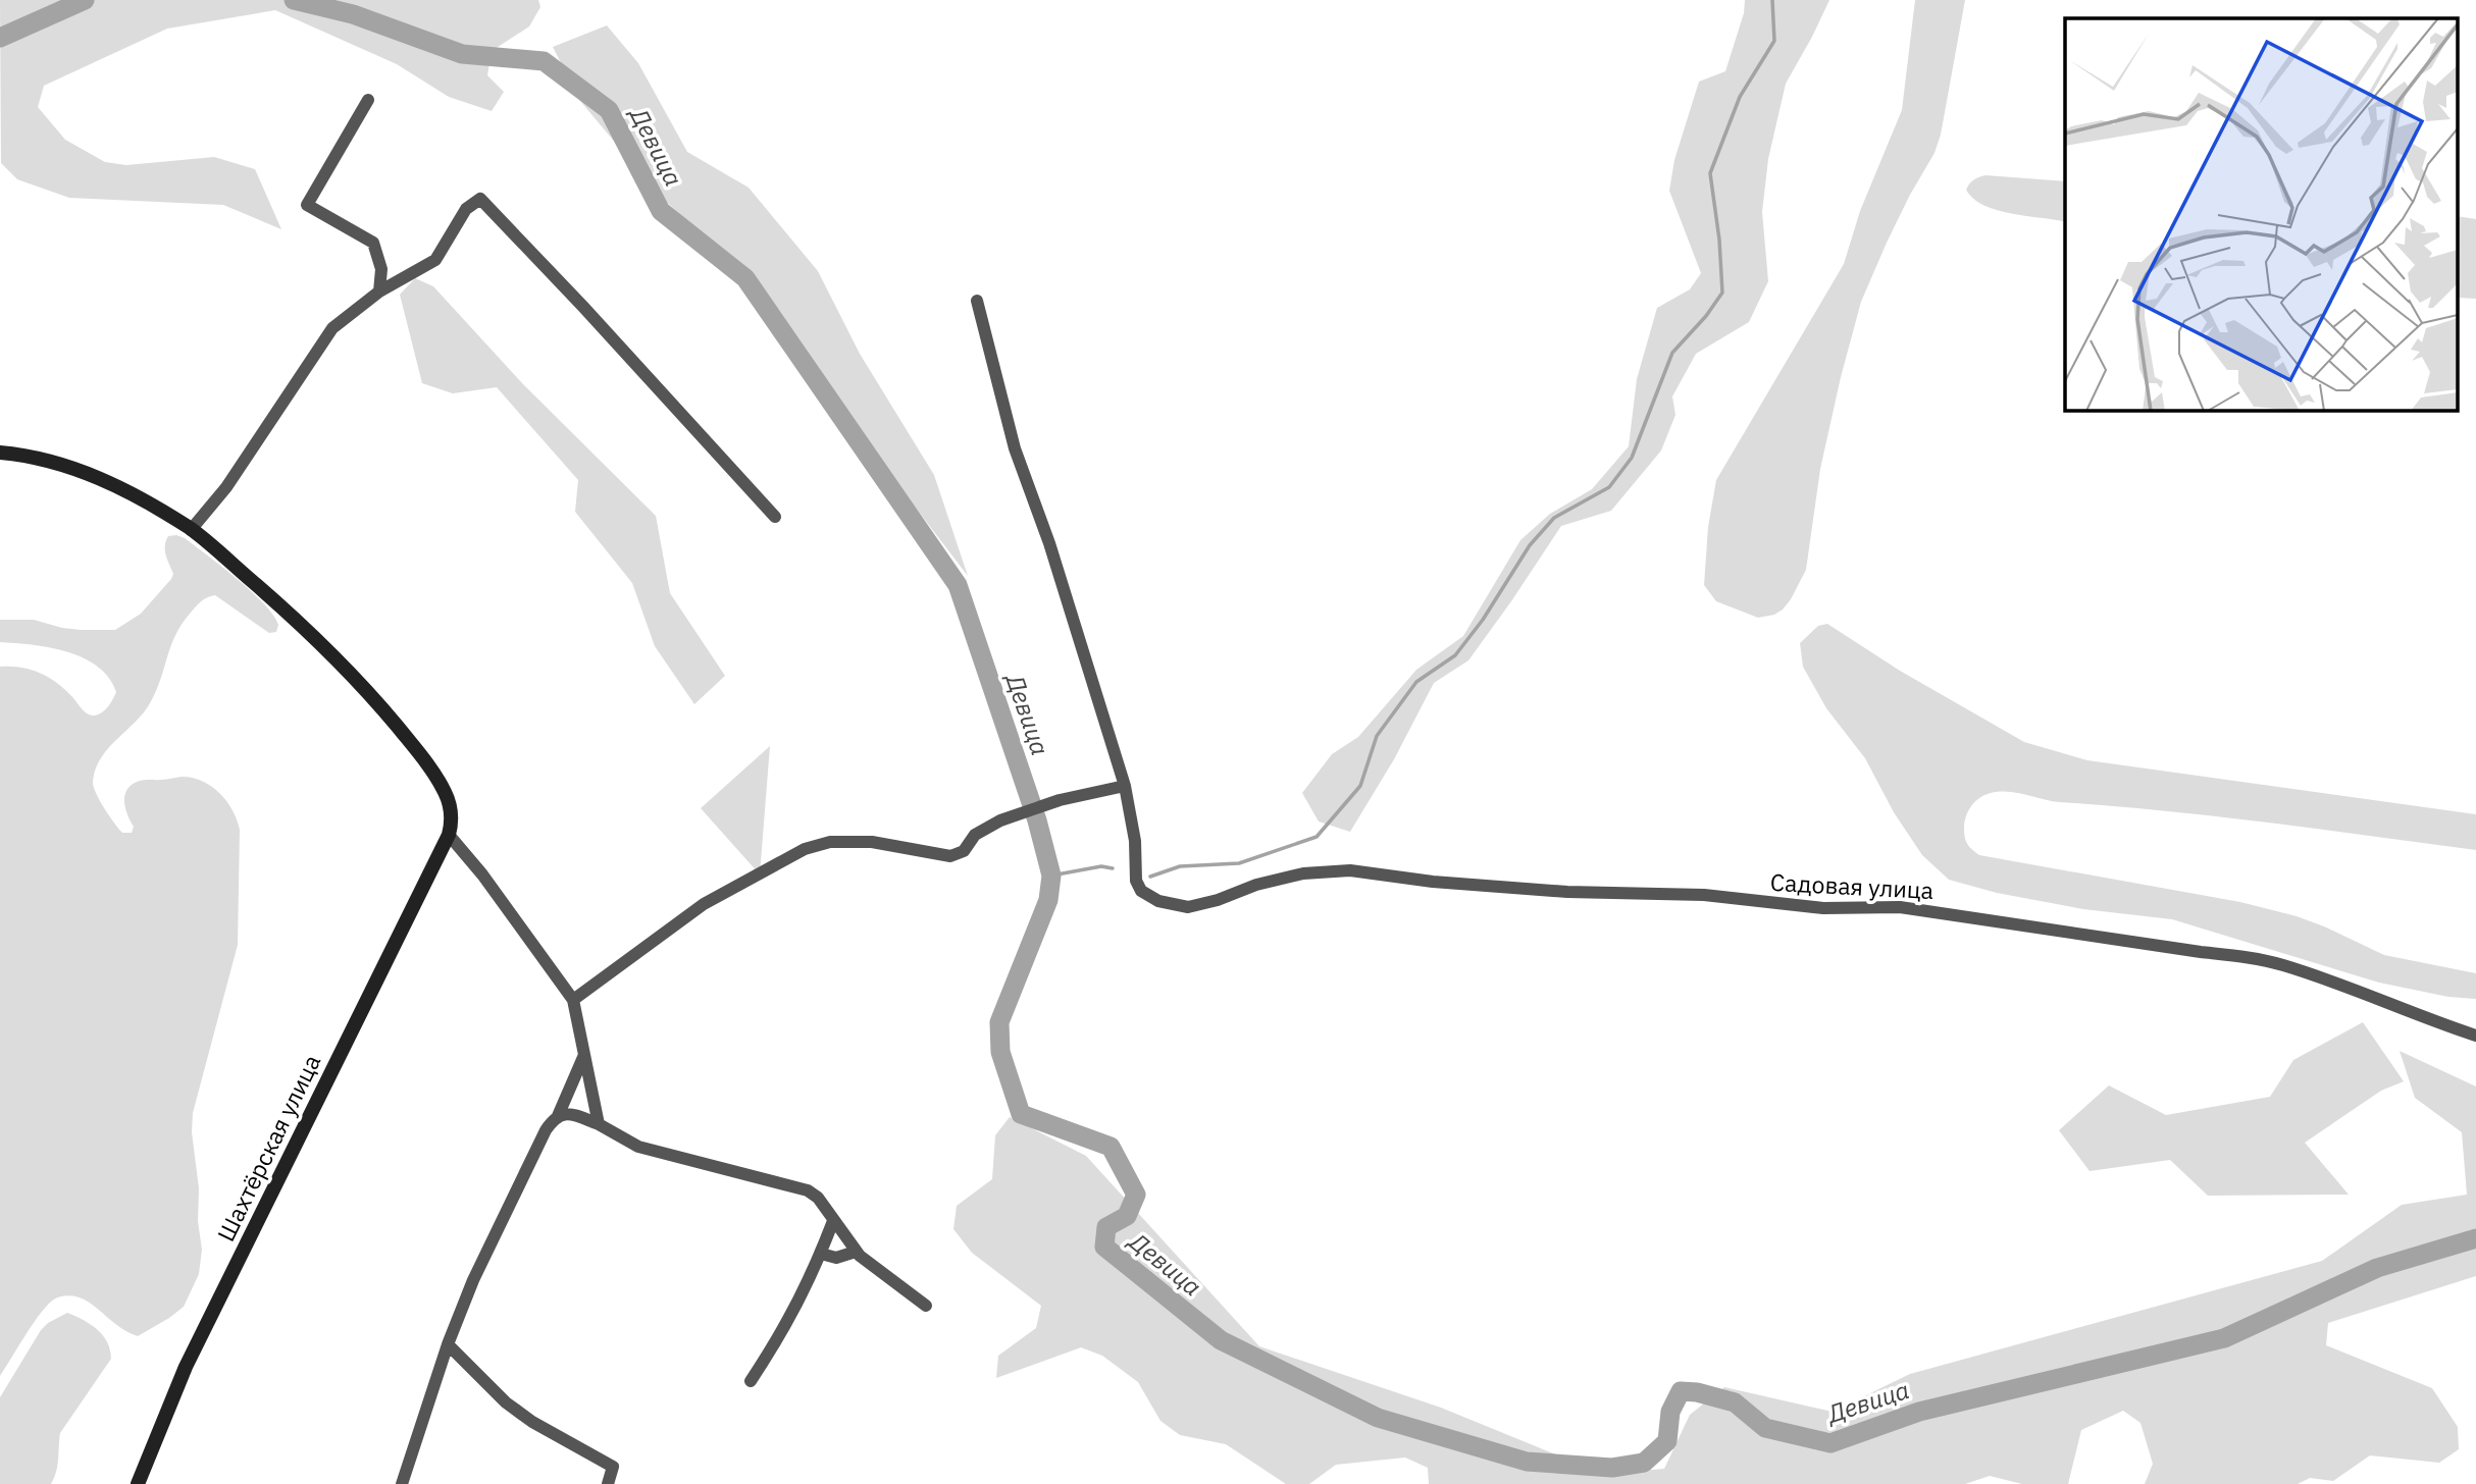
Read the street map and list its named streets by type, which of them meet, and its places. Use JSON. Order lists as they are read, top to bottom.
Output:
{
  "streets": {
    "street": ["Садовая улица", "Шахтёрская улица"]
  },
  "water": ["Девица"]
}
